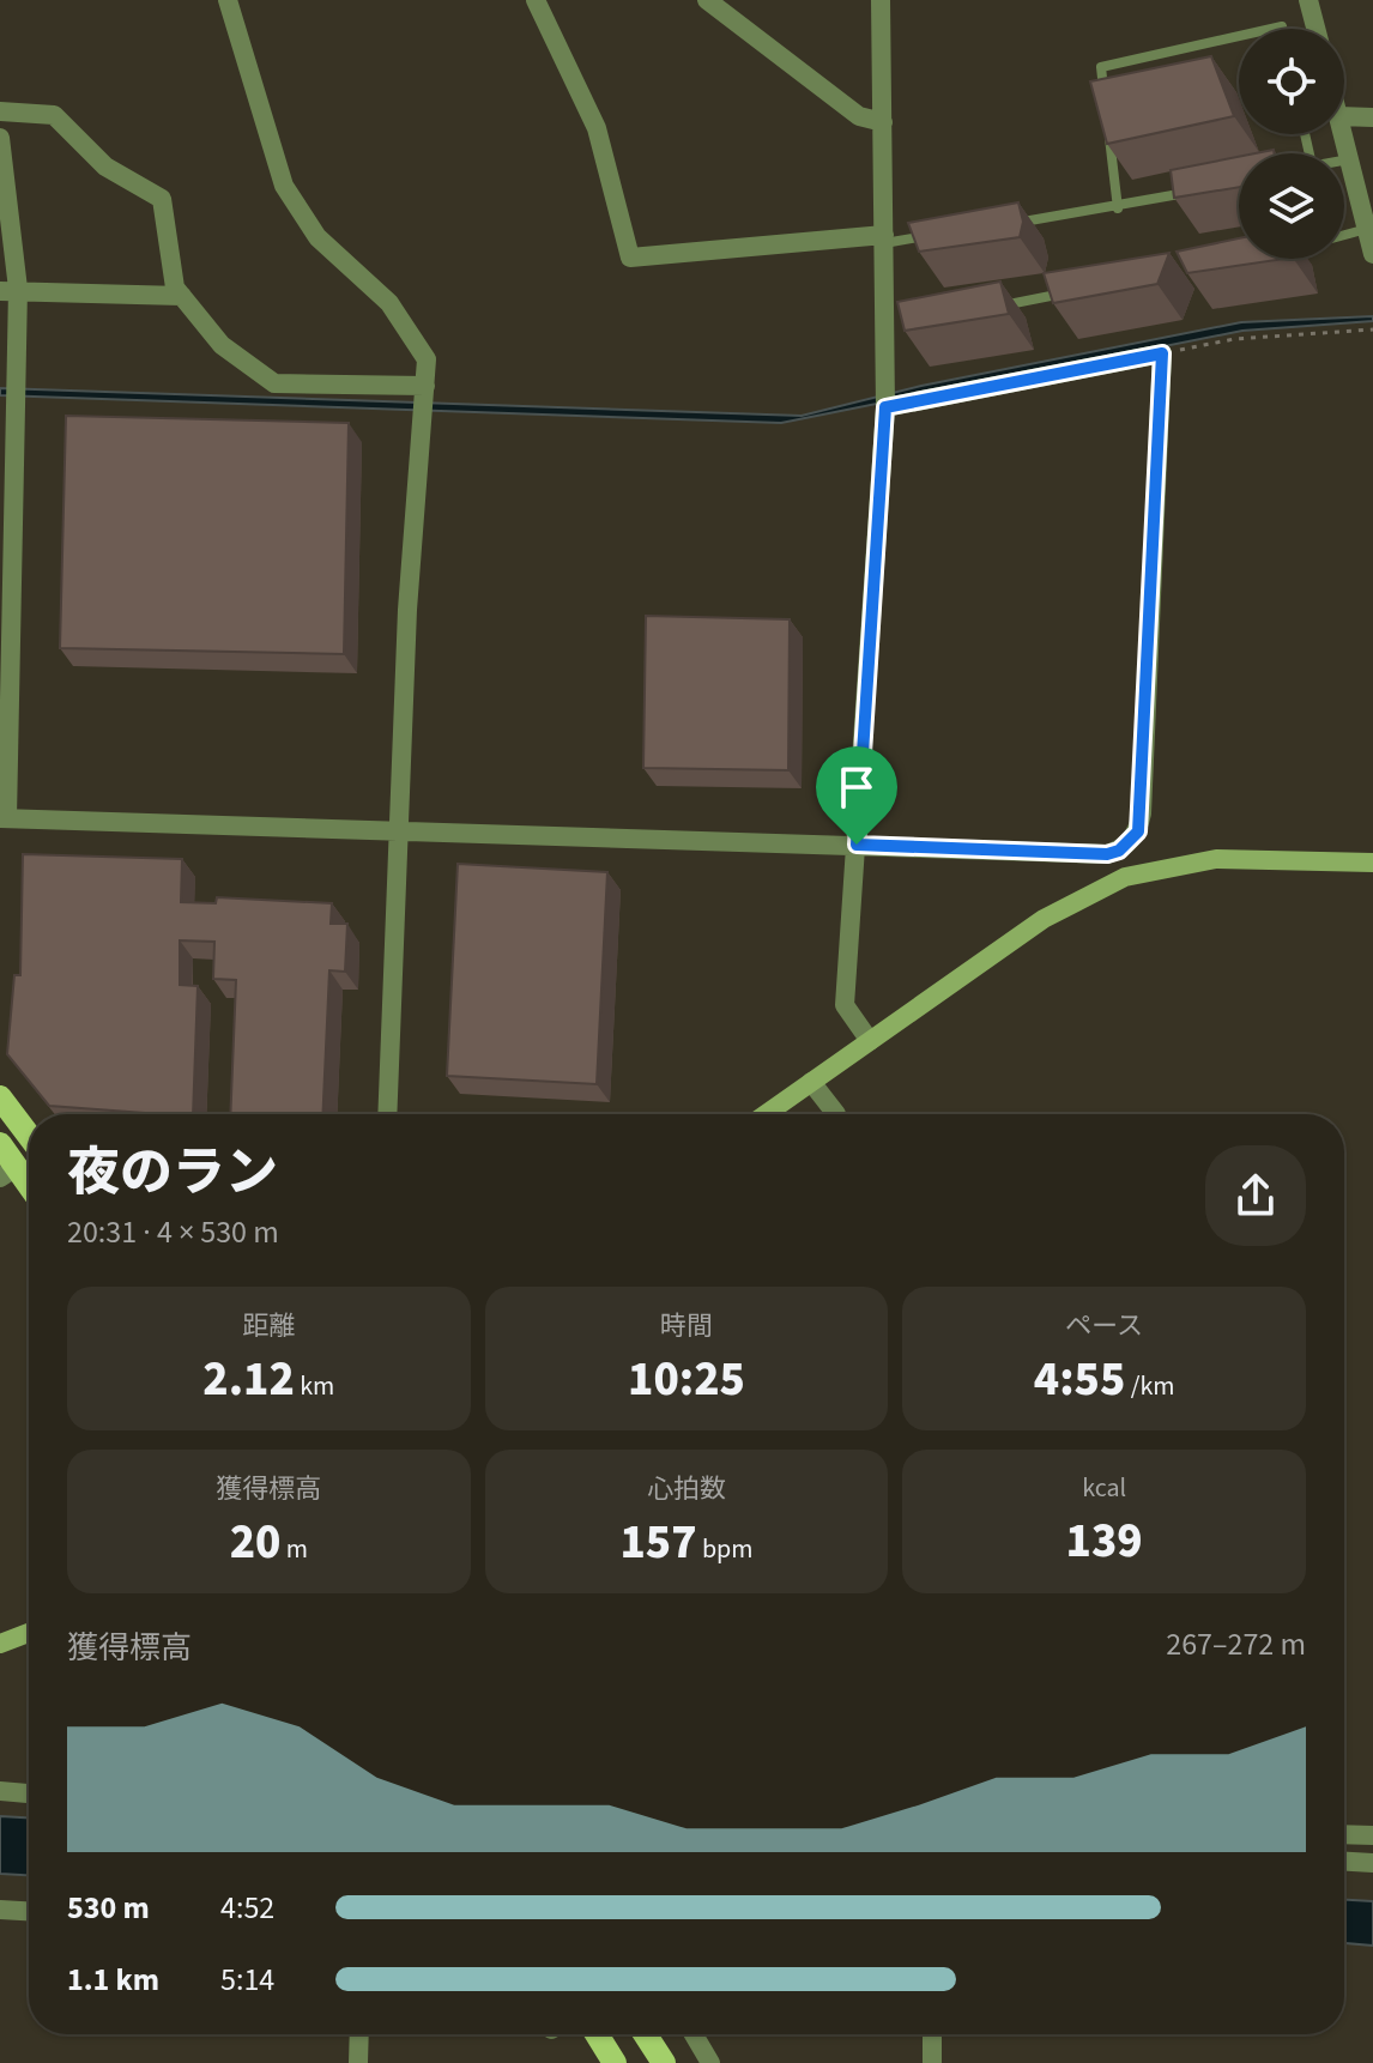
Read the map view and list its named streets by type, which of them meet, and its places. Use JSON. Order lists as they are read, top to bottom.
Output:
{
  "page": {
    "heading": ["夜のラン", "20:31 · 4 × 530 m"],
    "stats": [
      ["距離", "2.12 km"],
      ["時間", "10:25"],
      ["ペース", "4:55 /km"],
      ["獲得標高", "20 m"],
      ["心拍数", "157 bpm"],
      ["kcal", "139"]
    ],
    "chart": ["獲得標高", "267–272 m"],
    "list": [
      {
        "name": "530 m",
        "note": "4:52"
      },
      {
        "name": "1.1 km",
        "note": "5:14"
      }
    ]
  }
}
